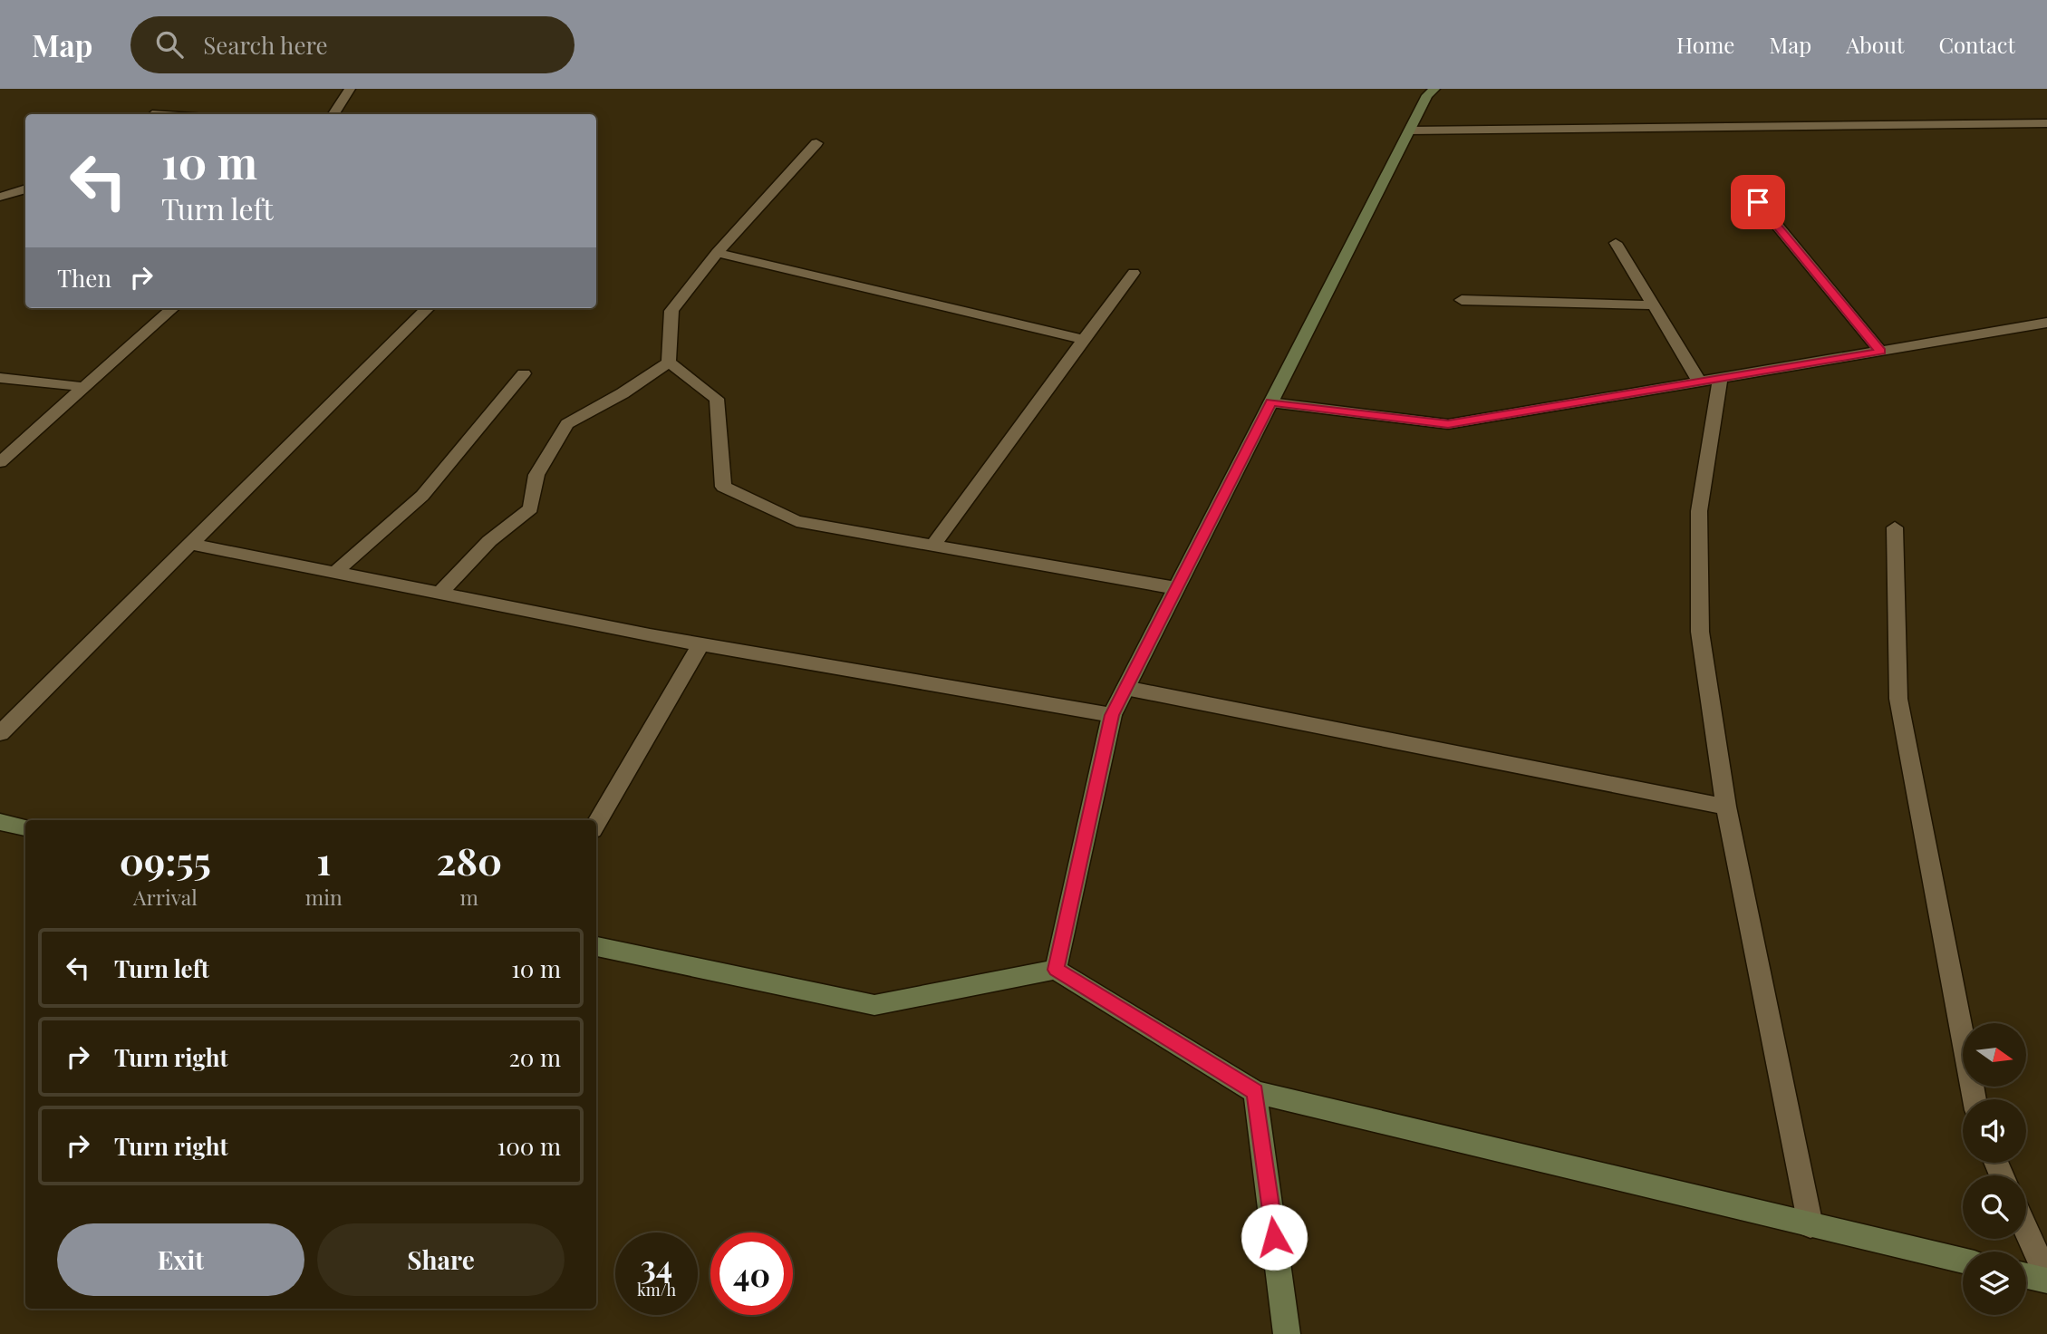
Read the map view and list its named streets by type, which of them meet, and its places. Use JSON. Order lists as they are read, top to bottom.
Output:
{
  "north": "right",
  "page": {
    "header": "Map",
    "search": "Search here",
    "nav": [
      "Home",
      "Map",
      "About",
      "Contact"
    ],
    "turn": ["10 m", "Turn left"],
    "then": "Then",
    "eta": [
      "09:55",
      "Arrival",
      "1",
      "min",
      "280",
      "m"
    ],
    "list": [
      {
        "name": "Turn left",
        "value": "10 m"
      },
      {
        "name": "Turn right",
        "value": "20 m"
      },
      {
        "name": "Turn right",
        "value": "100 m"
      }
    ],
    "buttons": ["Exit", "Share"],
    "speed": "34 km/h",
    "limit": "40"
  }
}
